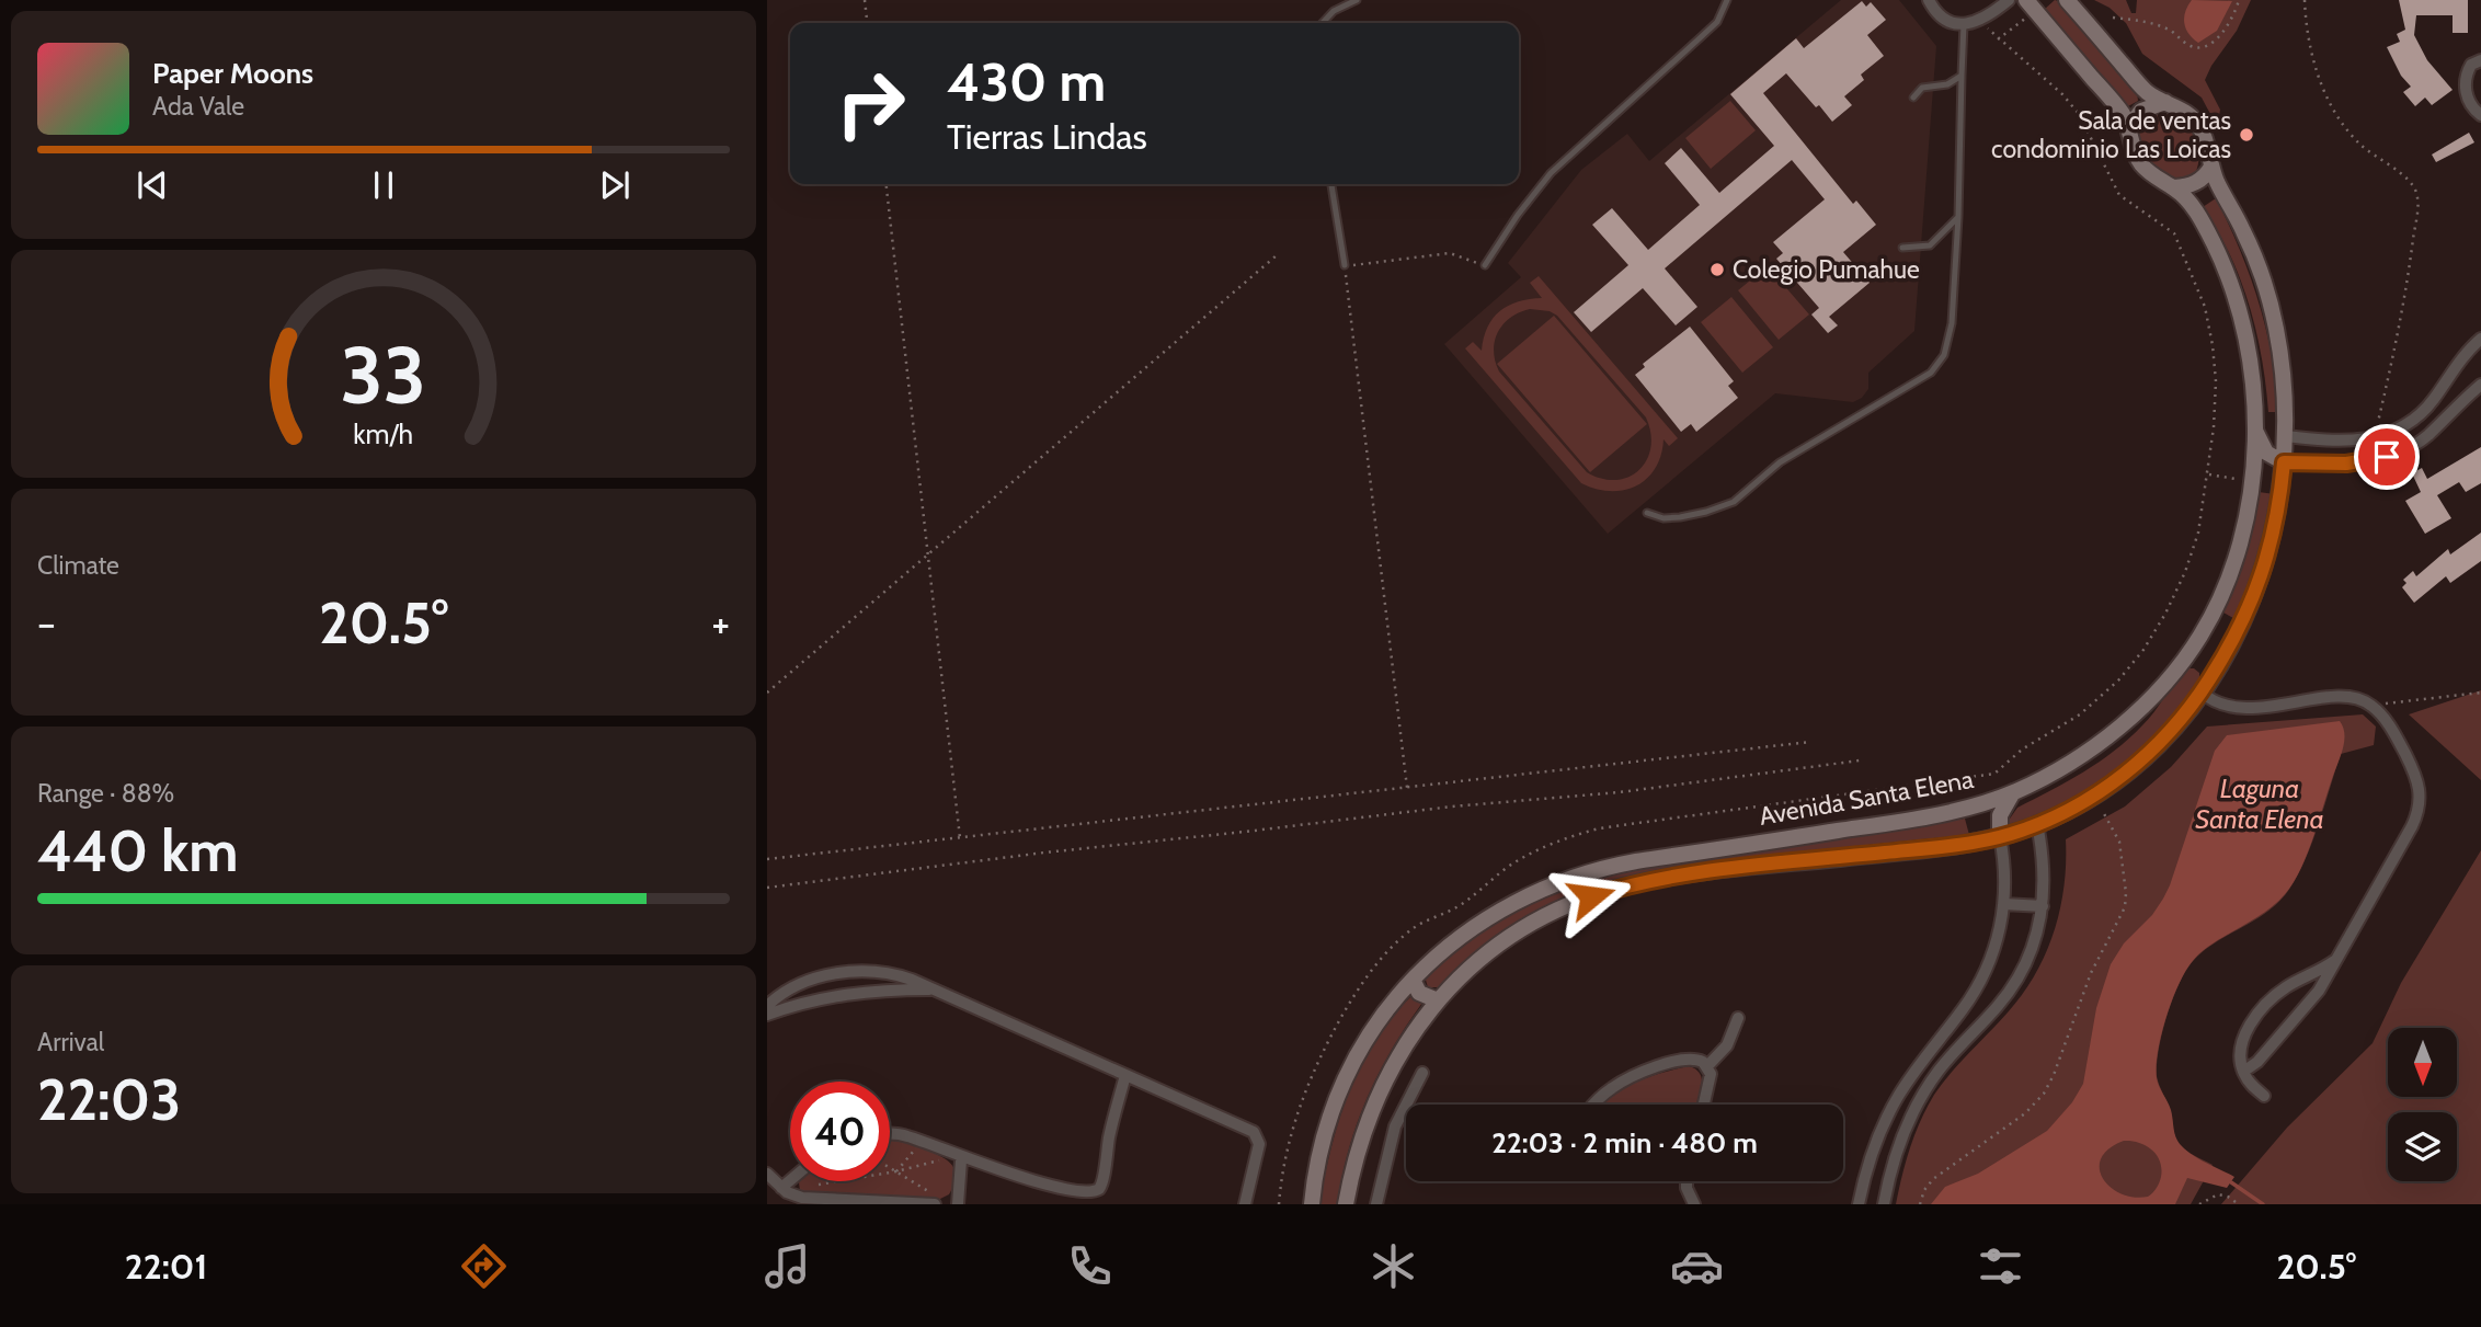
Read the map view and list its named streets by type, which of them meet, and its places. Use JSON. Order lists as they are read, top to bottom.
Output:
{
  "streets": {
    "street": ["Avenida Santa Elena"]
  },
  "water": ["Laguna Santa Elena"],
  "places": ["Sala de ventas condominio Las Loicas", "Colegio Pumahue"],
  "north": "bottom",
  "page": {
    "turn": ["430 m", "Tierras Lindas"],
    "song": ["Paper Moons", "Ada Vale"],
    "tile": [
      "Climate",
      ["Range · 88%", "440 km"],
      ["Arrival", "22:03"]
    ],
    "heat": ["−", "20.5°", "+"],
    "limit": "40",
    "trip": "22:03 · 2 min · 480 m",
    "tabs": ["22:01", "20.5°"],
    "gauge": ["33", "km/h"]
  }
}
